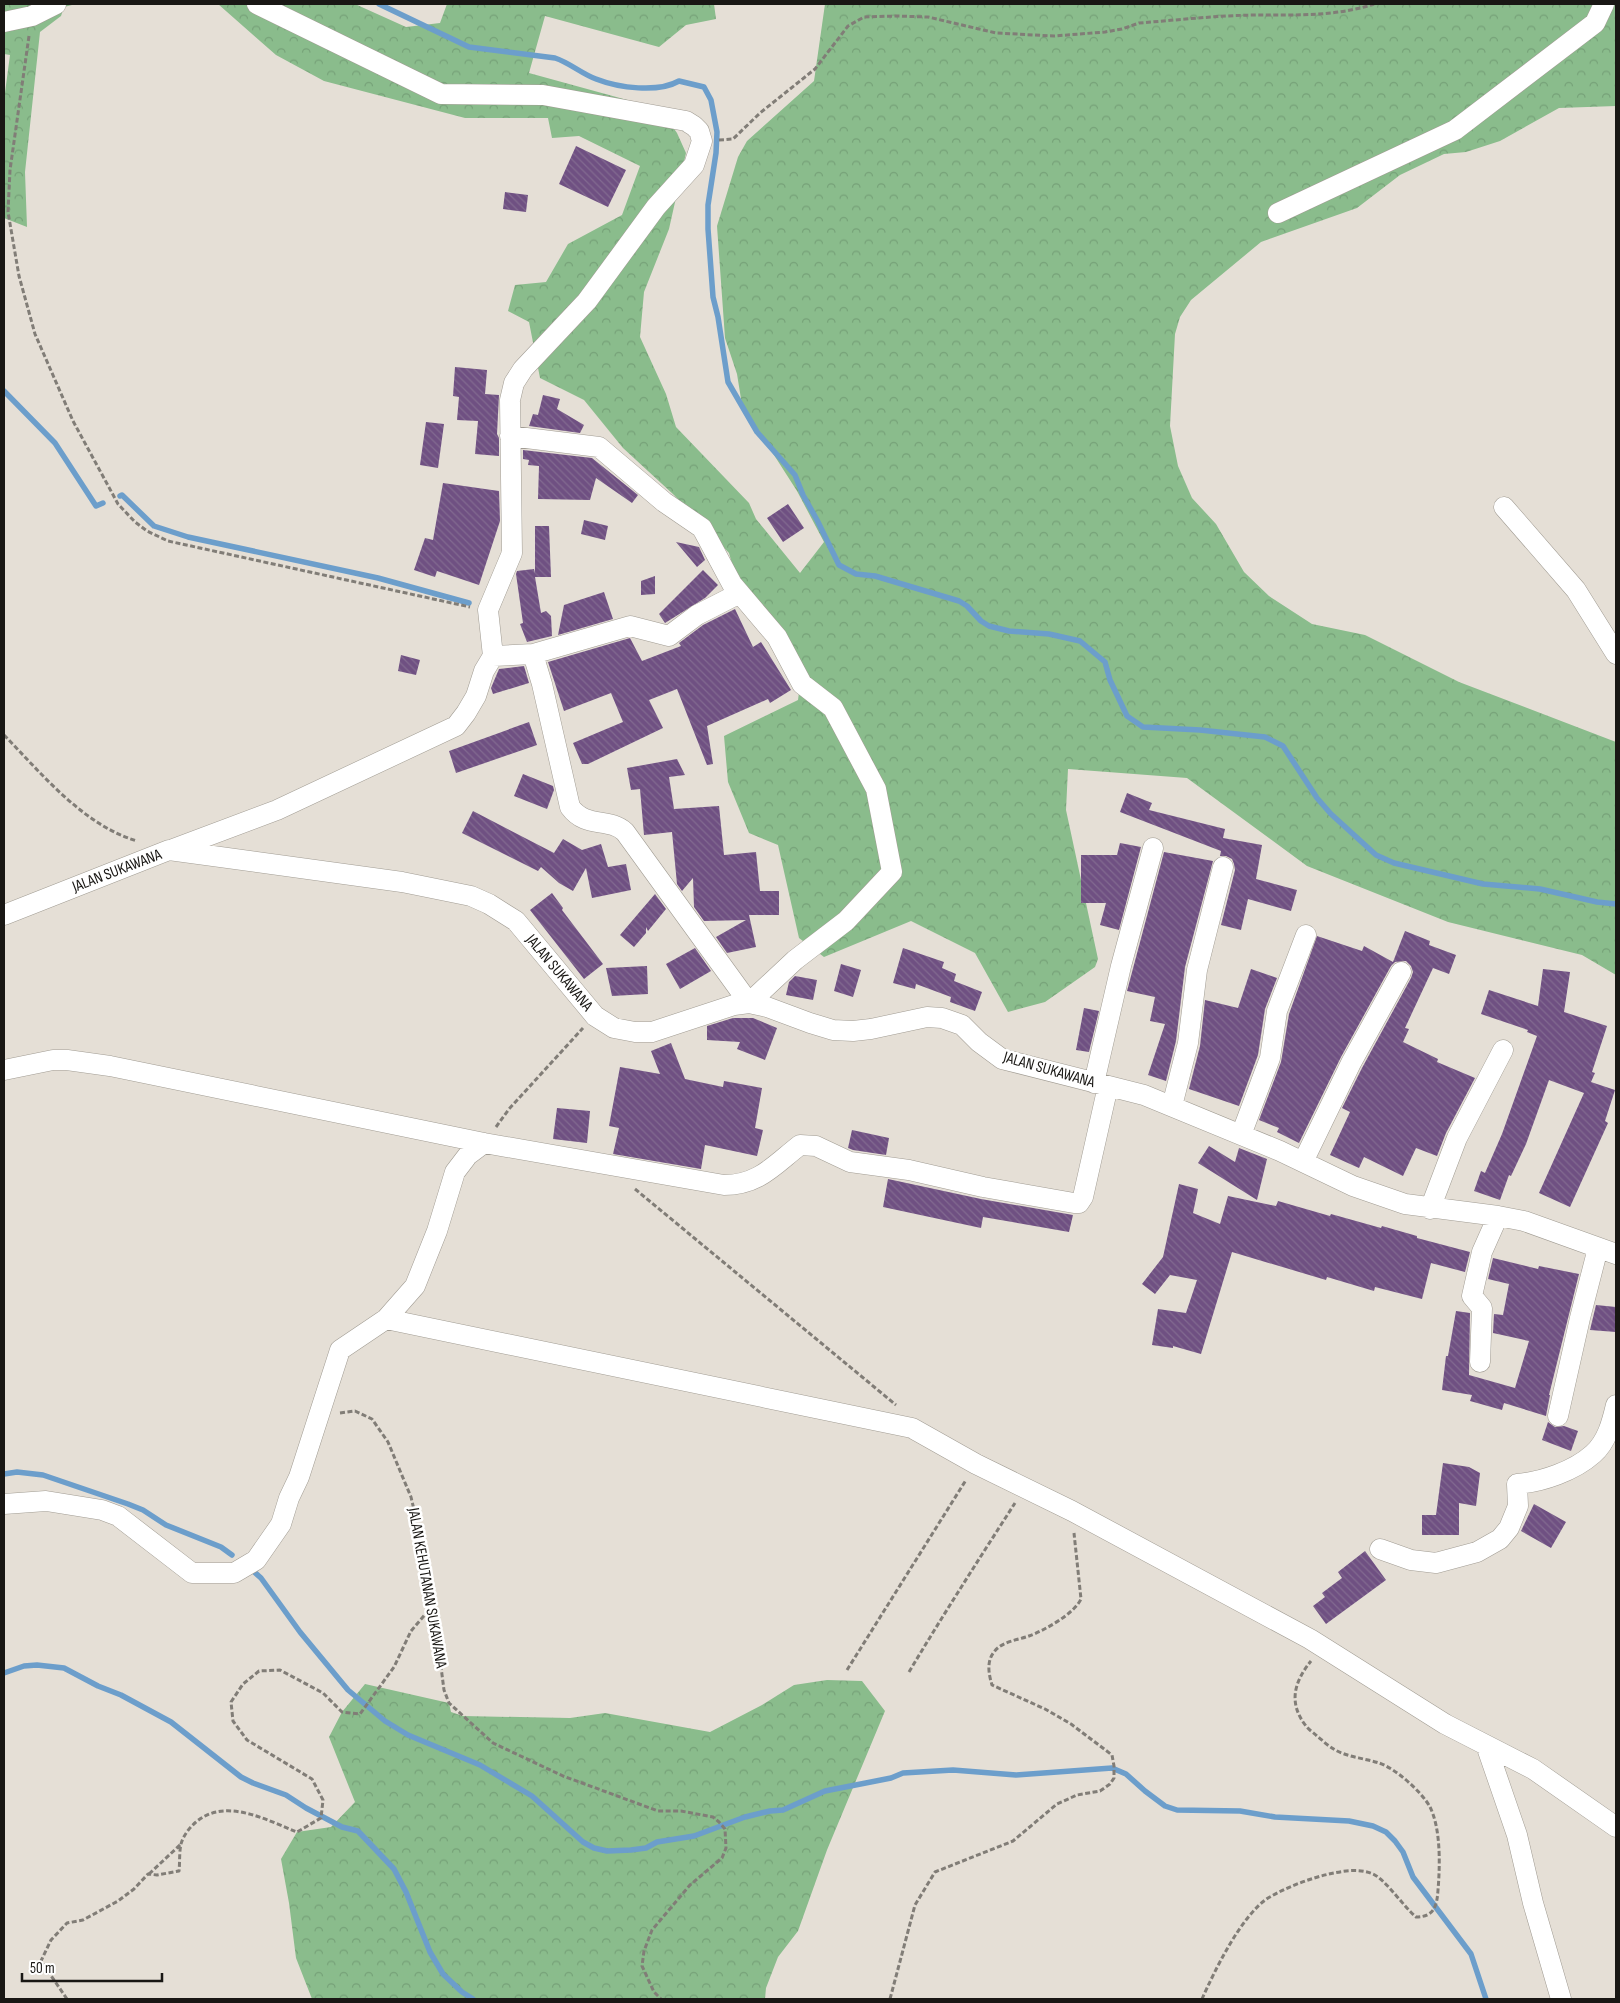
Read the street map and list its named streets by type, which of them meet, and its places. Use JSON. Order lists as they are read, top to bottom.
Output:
{
  "streets": {
    "street": ["JALAN SUKAWANA"],
    "path": ["JALAN KEHUTANAN SUKAWANA"]
  },
  "scale_bar": "50 m"
}
